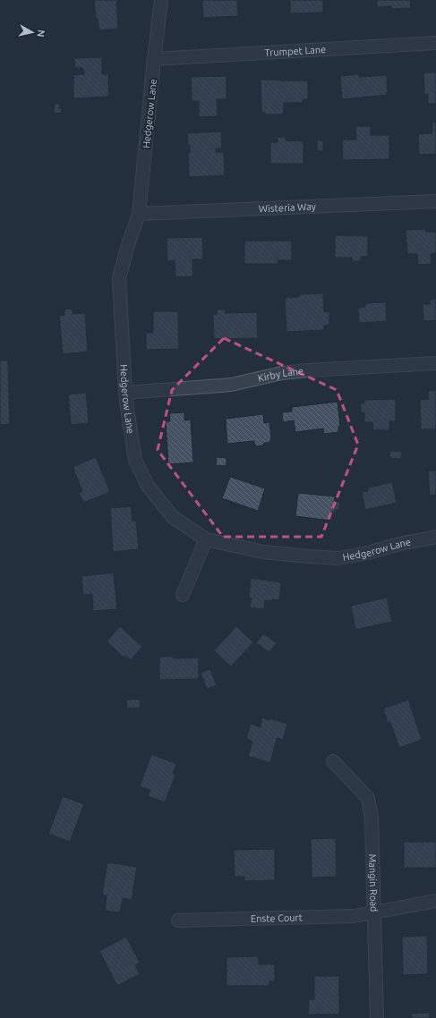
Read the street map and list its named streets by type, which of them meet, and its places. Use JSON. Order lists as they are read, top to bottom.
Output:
{
  "streets": {
    "street": [
      "Trumpet Lane",
      "Hedgerow Lane",
      "Wisteria Way",
      "Kirby Lane",
      "Mangin Road",
      "Enste Court"
    ]
  },
  "crossings": [
    ["Trumpet Lane", "Hedgerow Lane"],
    ["Hedgerow Lane", "Wisteria Way"],
    ["Hedgerow Lane", "Kirby Lane"],
    ["Mangin Road", "Enste Court"]
  ],
  "north": "right"
}
